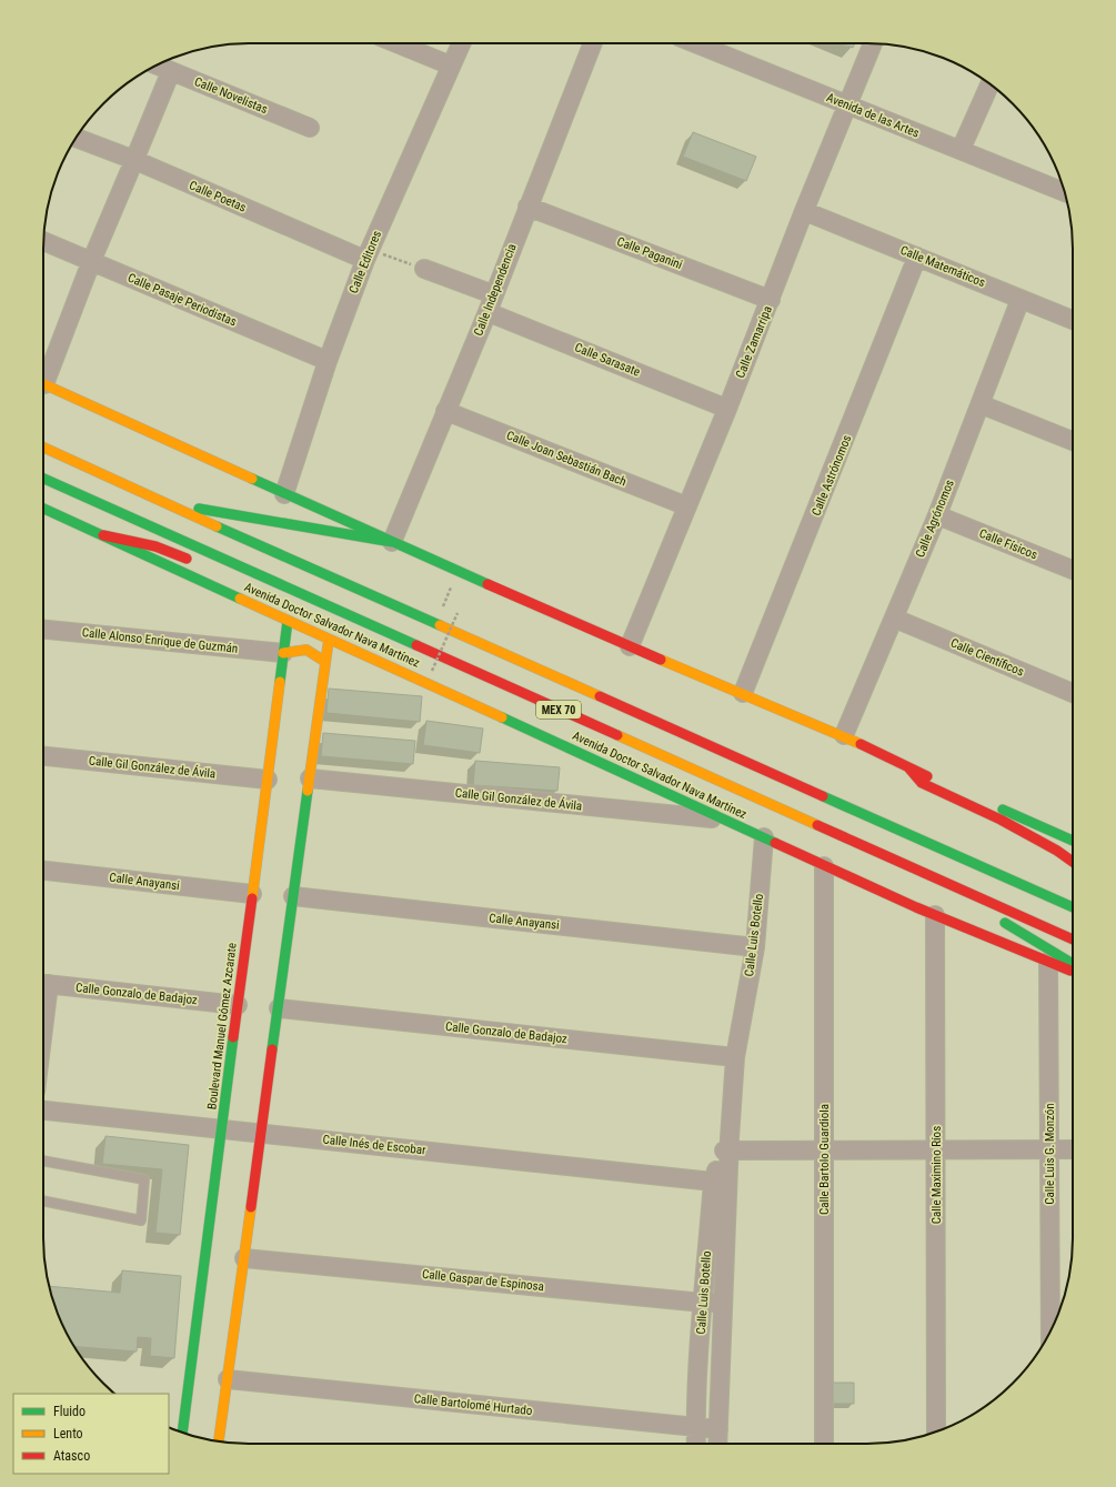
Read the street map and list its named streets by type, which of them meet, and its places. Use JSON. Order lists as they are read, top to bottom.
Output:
{
  "streets": {
    "main road": ["Avenida Doctor Salvador Nava Martínez", "MEX 70", "Boulevard Manuel Gómez Azcarate"],
    "street": [
      "Calle Novelistas",
      "Avenida de las Artes",
      "Calle Poetas",
      "Calle Paganini",
      "Calle Editores",
      "Calle Matemáticos",
      "Calle Independencia",
      "Calle Pasaje Periodistas",
      "Calle Zamarripa",
      "Calle Sarasate",
      "Calle Joan Sebastián Bach",
      "Calle Astrónomos",
      "Calle Agrónomos",
      "Calle Físicos",
      "Calle Alonso Enrique de Guzmán",
      "Calle Científicos",
      "Calle Gil González de Ávila",
      "Calle Anayansi",
      "Calle Luis Botello",
      "Calle Gonzalo de Badajoz",
      "Calle Inés de Escobar",
      "Calle Luis G. Monzón",
      "Calle Bartolo Guardiola",
      "Calle Maximino Ríos",
      "Calle Gaspar de Espinosa",
      "Calle Bartolomé Hurtado"
    ]
  },
  "crossings": [
    ["Avenida de las Artes", "Calle Zamarripa"],
    ["Calle Poetas", "Calle Editores"],
    ["Calle Paganini", "Calle Independencia"],
    ["Calle Paganini", "Calle Zamarripa"],
    ["Calle Editores", "Calle Pasaje Periodistas"],
    ["Calle Matemáticos", "Calle Zamarripa"],
    ["Calle Matemáticos", "Calle Astrónomos"],
    ["Calle Matemáticos", "Calle Agrónomos"],
    ["Calle Independencia", "Calle Sarasate"],
    ["Calle Independencia", "Calle Joan Sebastián Bach"],
    ["Calle Zamarripa", "Calle Sarasate"],
    ["Calle Zamarripa", "Calle Joan Sebastián Bach"],
    ["Calle Agrónomos", "Calle Físicos"],
    ["Calle Agrónomos", "Calle Científicos"],
    ["Avenida Doctor Salvador Nava Martínez", "Calle Gil González de Ávila"],
    ["Avenida Doctor Salvador Nava Martínez", "Calle Luis Botello"],
    ["Avenida Doctor Salvador Nava Martínez", "Boulevard Manuel Gómez Azcarate"],
    ["Avenida Doctor Salvador Nava Martínez", "Calle Luis G. Monzón"],
    ["Avenida Doctor Salvador Nava Martínez", "Calle Bartolo Guardiola"],
    ["Avenida Doctor Salvador Nava Martínez", "Calle Maximino Ríos"],
    ["Calle Alonso Enrique de Guzmán", "Boulevard Manuel Gómez Azcarate"],
    ["Calle Gil González de Ávila", "Boulevard Manuel Gómez Azcarate"],
    ["Calle Anayansi", "Calle Luis Botello"],
    ["Calle Anayansi", "Boulevard Manuel Gómez Azcarate"],
    ["Calle Luis Botello", "Calle Gonzalo de Badajoz"],
    ["Calle Luis Botello", "Calle Inés de Escobar"],
    ["Calle Luis Botello", "Calle Gaspar de Espinosa"],
    ["Calle Luis Botello", "Calle Bartolomé Hurtado"],
    ["Calle Gonzalo de Badajoz", "Boulevard Manuel Gómez Azcarate"],
    ["Boulevard Manuel Gómez Azcarate", "Calle Inés de Escobar"]
  ],
  "legend": ["Fluido", "Lento", "Atasco"]
}
